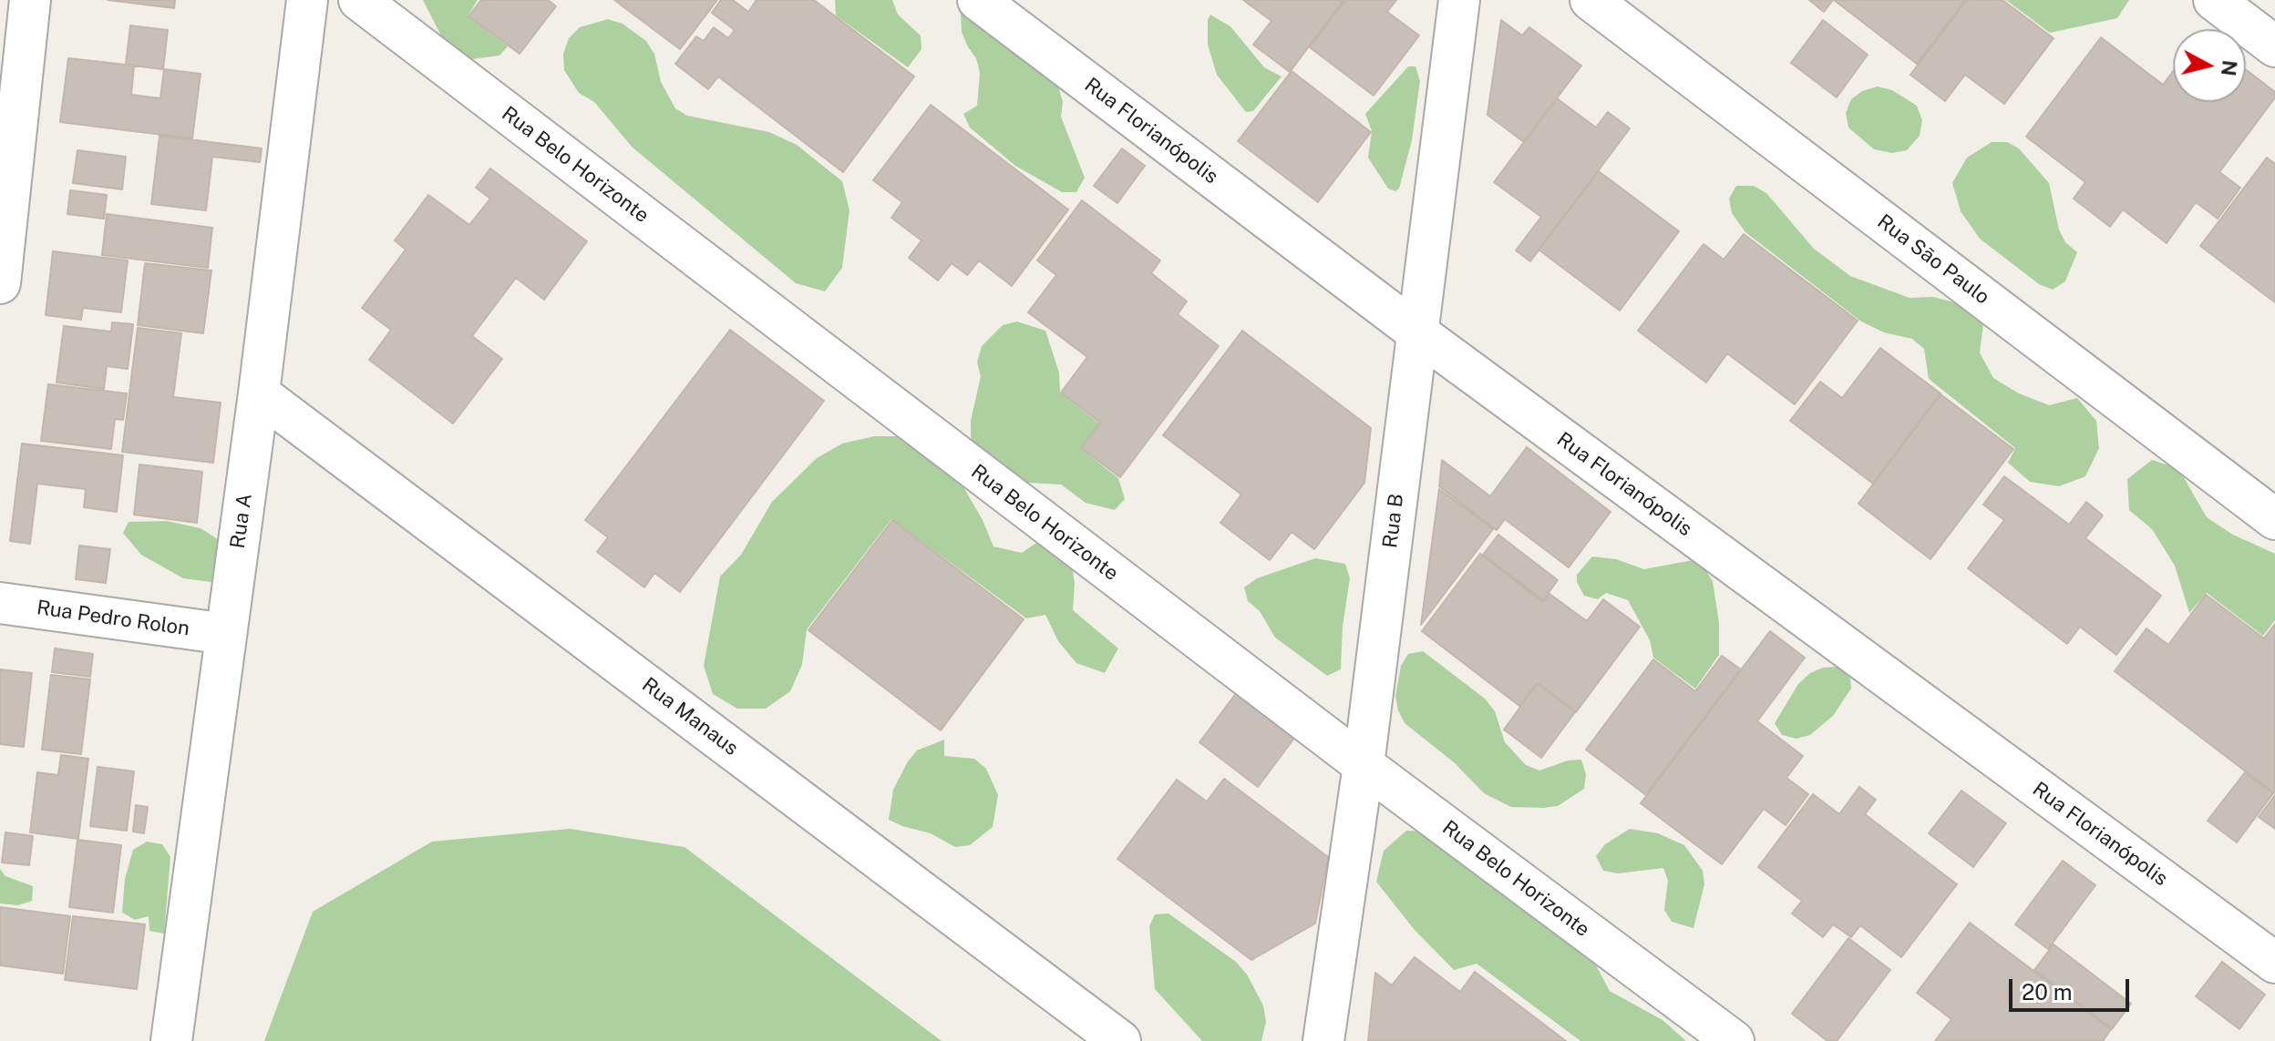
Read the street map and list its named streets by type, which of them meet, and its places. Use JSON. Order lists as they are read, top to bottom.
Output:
{
  "streets": {
    "street": [
      "Rua Florianópolis",
      "Rua Belo Horizonte",
      "Rua São Paulo",
      "Rua A",
      "Rua B",
      "Rua Pedro Rolon",
      "Rua Manaus"
    ]
  },
  "crossings": [
    ["Rua Florianópolis", "Rua B"],
    ["Rua Belo Horizonte", "Rua B"],
    ["Rua A", "Rua Pedro Rolon"],
    ["Rua A", "Rua Manaus"]
  ],
  "scale_bar": "20 m",
  "north": "right"
}
